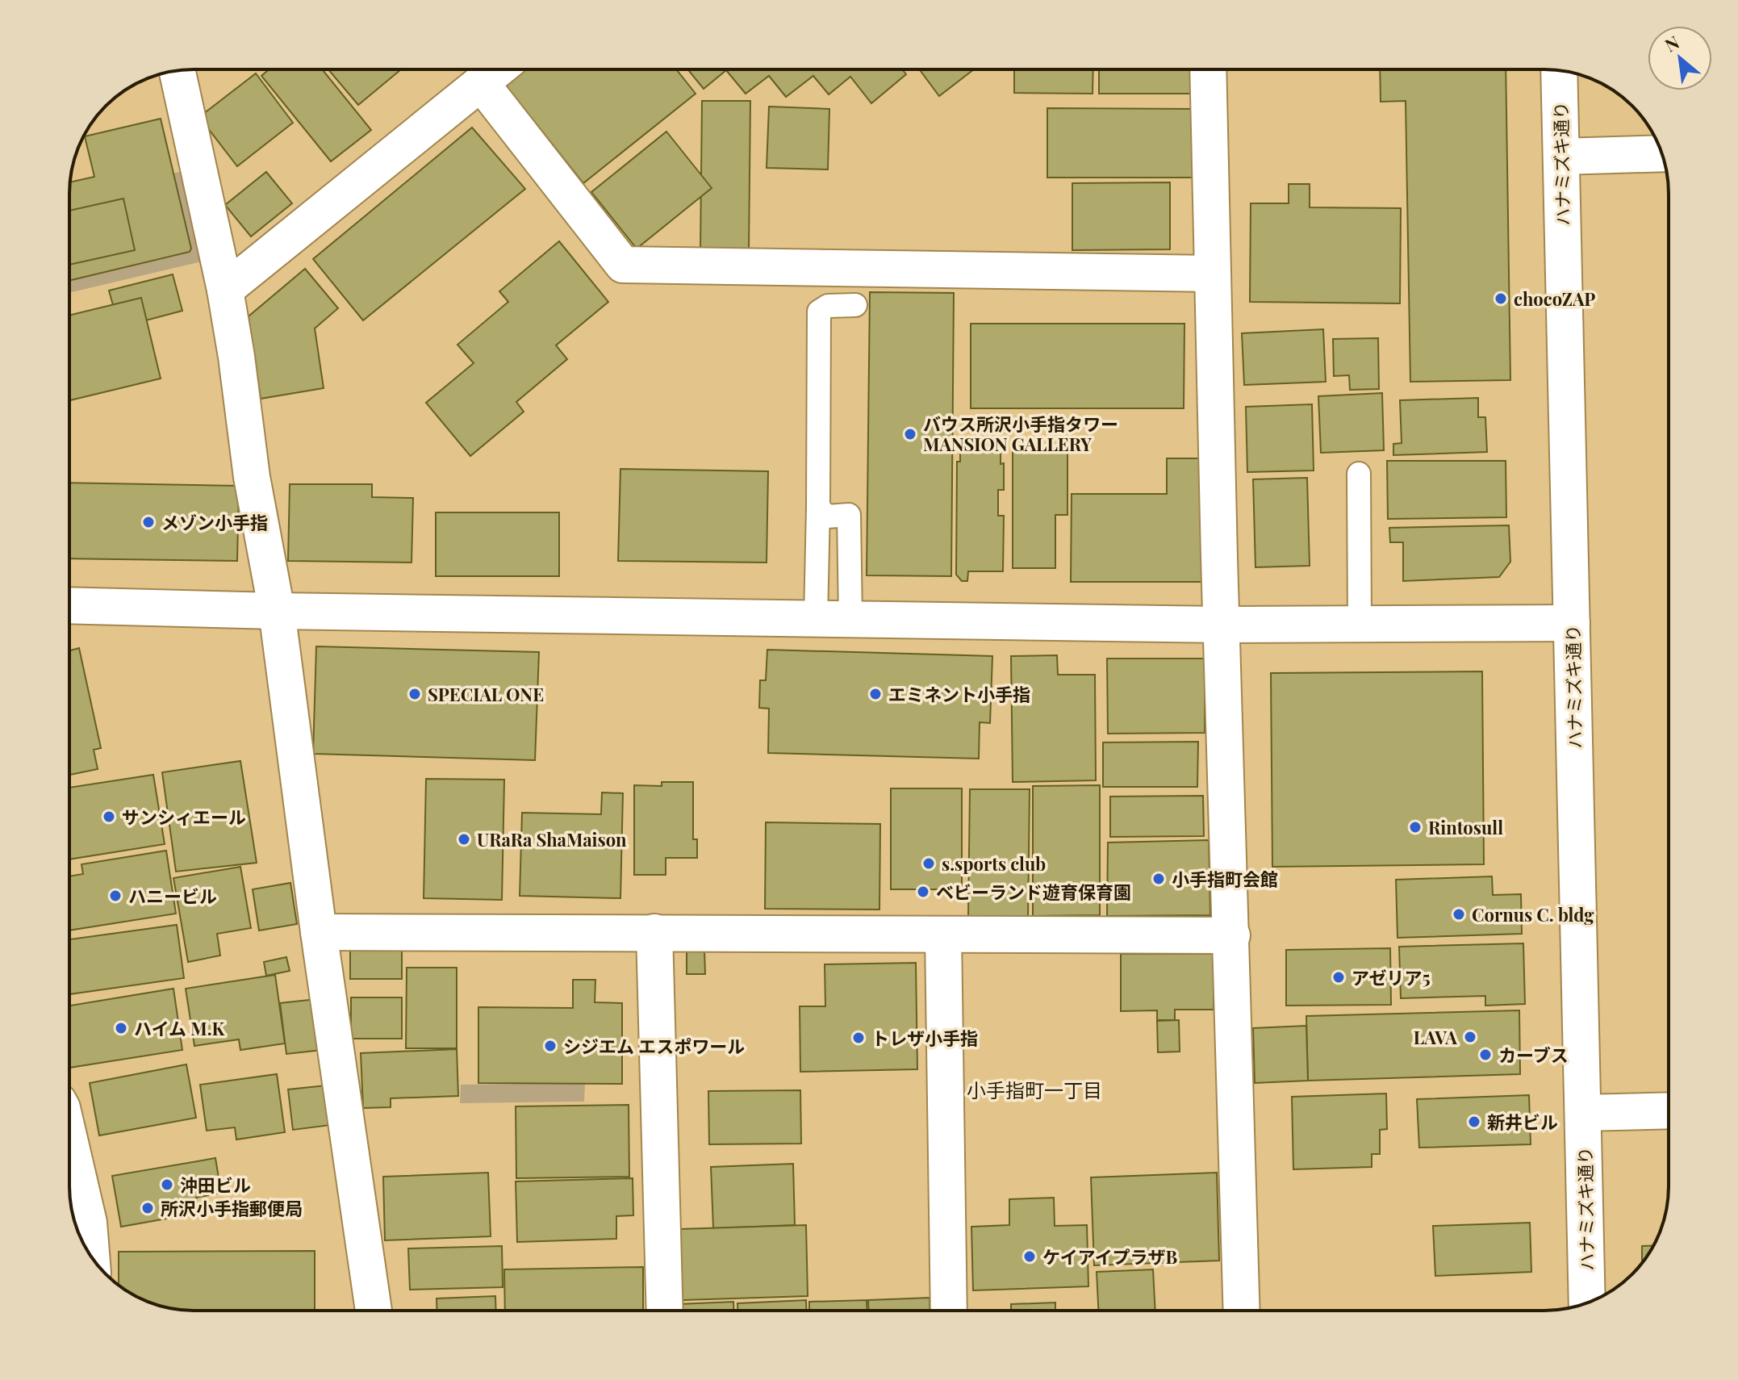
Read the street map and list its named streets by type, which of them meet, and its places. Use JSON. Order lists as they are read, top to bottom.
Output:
{
  "streets": {
    "street": ["ハナミズキ通り"]
  },
  "districts": ["小手指町一丁目"],
  "places": [
    "chocoZAP",
    "バウス所沢小手指タワー MANSION GALLERY",
    "メゾン小手指",
    "SPECIAL ONE",
    "エミネント小手指",
    "サンシィエール",
    "Rintosull",
    "URaRa ShaMaison",
    "s.sports club",
    "小手指町会館",
    "ベビーランド遊育保育園",
    "ハニービル",
    "Cornus C. bldg",
    "アゼリア5",
    "ハイム M.K",
    "LAVA",
    "トレザ小手指",
    "シジエム エスポワール",
    "カーブス",
    "新井ビル",
    "沖田ビル",
    "所沢小手指郵便局",
    "ケイアイプラザB"
  ],
  "north": "top left"
}
